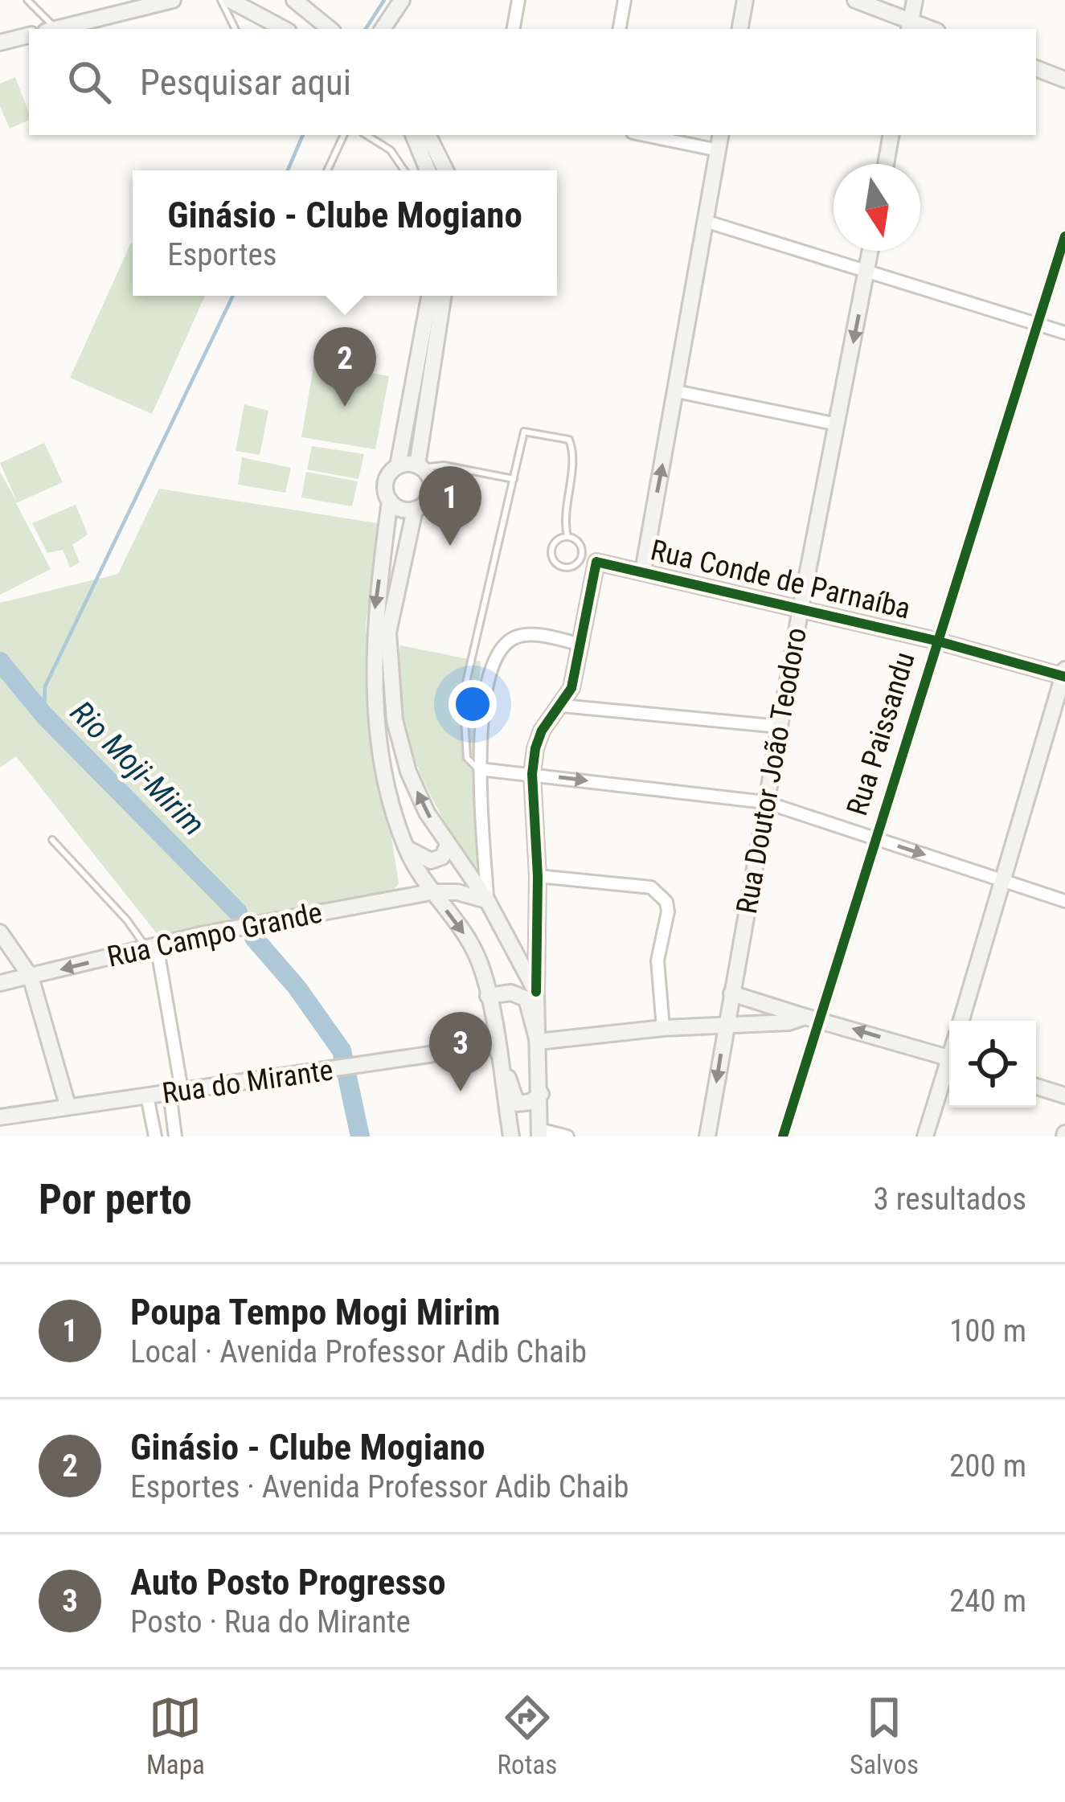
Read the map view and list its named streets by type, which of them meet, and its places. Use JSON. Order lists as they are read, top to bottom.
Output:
{
  "streets": {
    "street": [
      "Rua Conde de Parnaíba",
      "Rua Paissandu",
      "Rua Doutor João Teodoro",
      "Rua Campo Grande",
      "Rua do Mirante"
    ]
  },
  "crossings": [
    ["Rua Conde de Parnaíba", "Rua Paissandu"],
    ["Rua Conde de Parnaíba", "Rua Doutor João Teodoro"]
  ],
  "water": ["Rio Moji-Mirim"],
  "north": "bottom",
  "page": {
    "search": "Pesquisar aqui",
    "popup": ["Ginásio - Clube Mogiano", "Esportes"],
    "pins": ["2", "1", "3"],
    "heading": ["Por perto", "3 resultados"],
    "list": [
      {
        "mark": "1",
        "name": "Poupa Tempo Mogi Mirim",
        "note": "Local · Avenida Professor Adib Chaib",
        "value": "100 m"
      },
      {
        "mark": "2",
        "name": "Ginásio - Clube Mogiano",
        "note": "Esportes · Avenida Professor Adib Chaib",
        "value": "200 m"
      },
      {
        "mark": "3",
        "name": "Auto Posto Progresso",
        "note": "Posto · Rua do Mirante",
        "value": "240 m"
      }
    ],
    "nav": ["Mapa", "Rotas", "Salvos"]
  }
}
